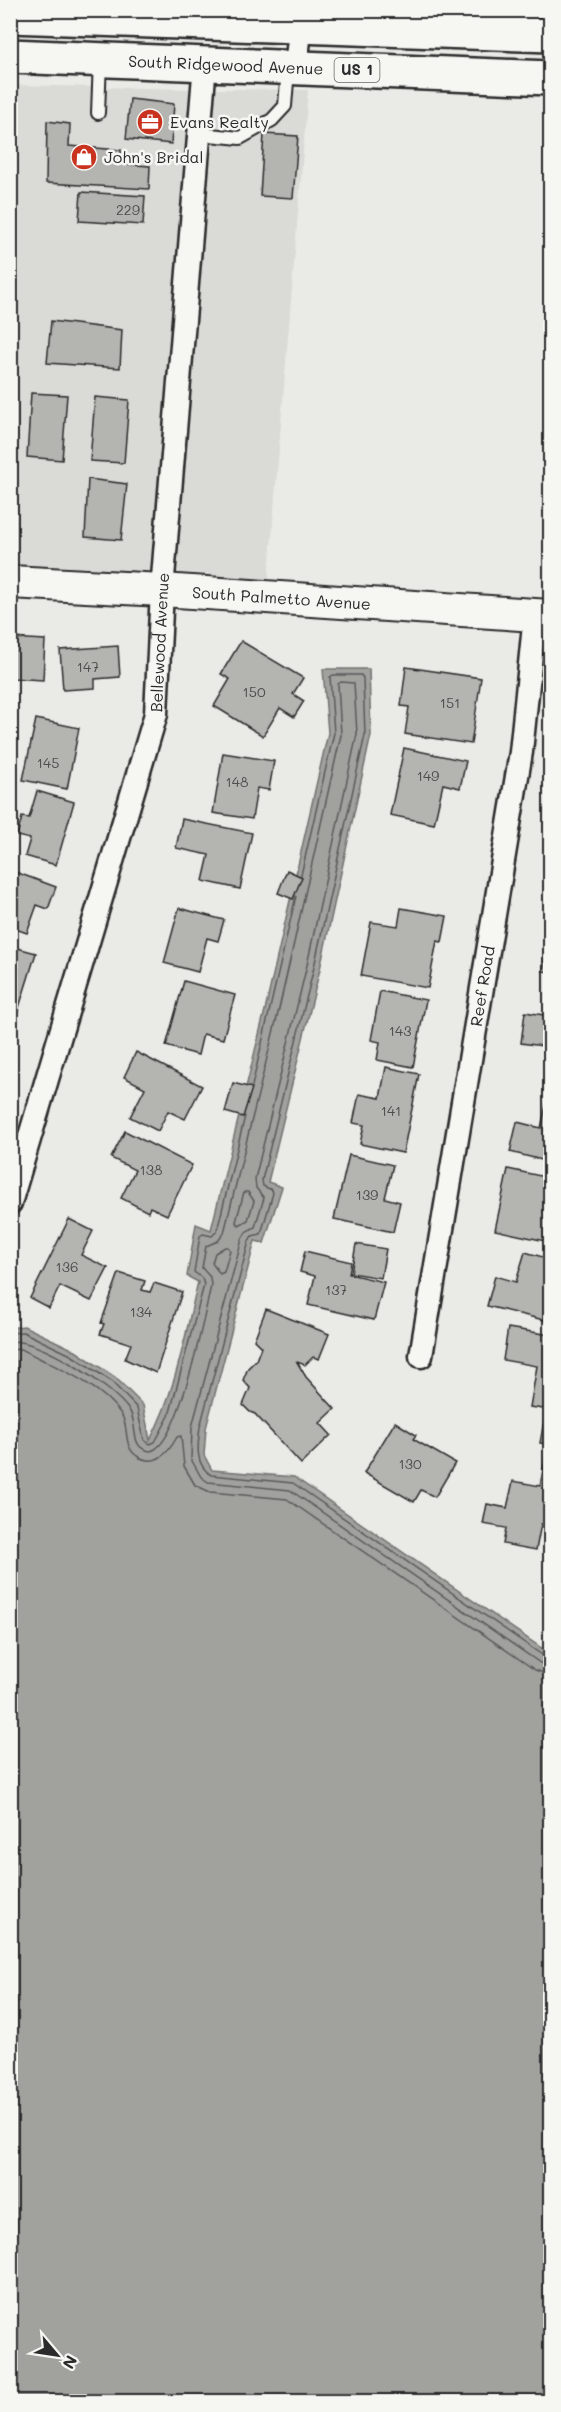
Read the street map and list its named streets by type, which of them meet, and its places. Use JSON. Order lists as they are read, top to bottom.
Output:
{
  "streets": {
    "main road": ["South Ridgewood Avenue", "US 1"],
    "street": ["South Palmetto Avenue", "Bellewood Avenue", "Reef Road"]
  },
  "crossings": [
    ["South Ridgewood Avenue", "Bellewood Avenue"],
    ["South Palmetto Avenue", "Bellewood Avenue"],
    ["South Palmetto Avenue", "Reef Road"]
  ],
  "places": {
    "office": ["Evans Realty"],
    "shop": ["John's Bridal"]
  },
  "house_numbers": [
    "229",
    "147",
    "150",
    "151",
    "145",
    "149",
    "148",
    "143",
    "141",
    "138",
    "139",
    "136",
    "137",
    "134",
    "130"
  ],
  "north": "bottom right"
}
